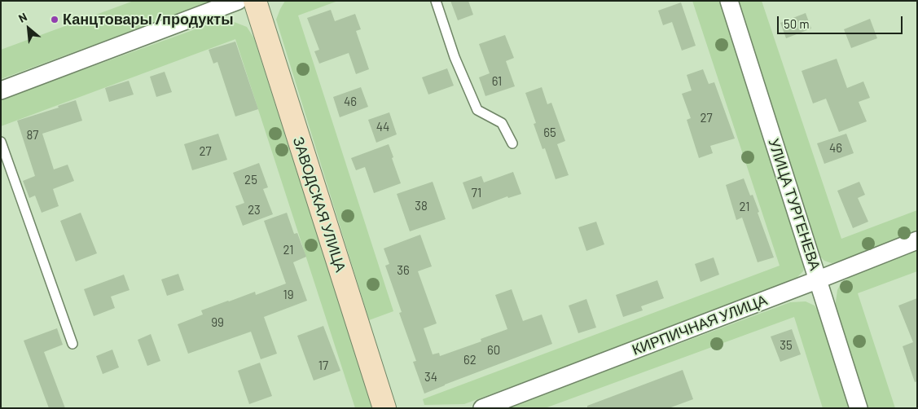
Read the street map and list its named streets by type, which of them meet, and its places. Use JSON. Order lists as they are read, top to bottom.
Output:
{
  "streets": {
    "main road": ["ЗАВОДСКАЯ УЛИЦА"],
    "street": ["УЛИЦА ТУРГЕНЕВА", "КИРПИЧНАЯ УЛИЦА"]
  },
  "crossings": [
    ["УЛИЦА ТУРГЕНЕВА", "КИРПИЧНАЯ УЛИЦА"]
  ],
  "places": ["Канцтовары /продукты"],
  "house_numbers": [
    "61",
    "46",
    "27",
    "44",
    "65",
    "87",
    "46",
    "27",
    "25",
    "71",
    "38",
    "21",
    "23",
    "21",
    "36",
    "19",
    "99",
    "35",
    "60",
    "62",
    "17",
    "34"
  ],
  "scale_bar": "50 m",
  "north": "top left"
}
